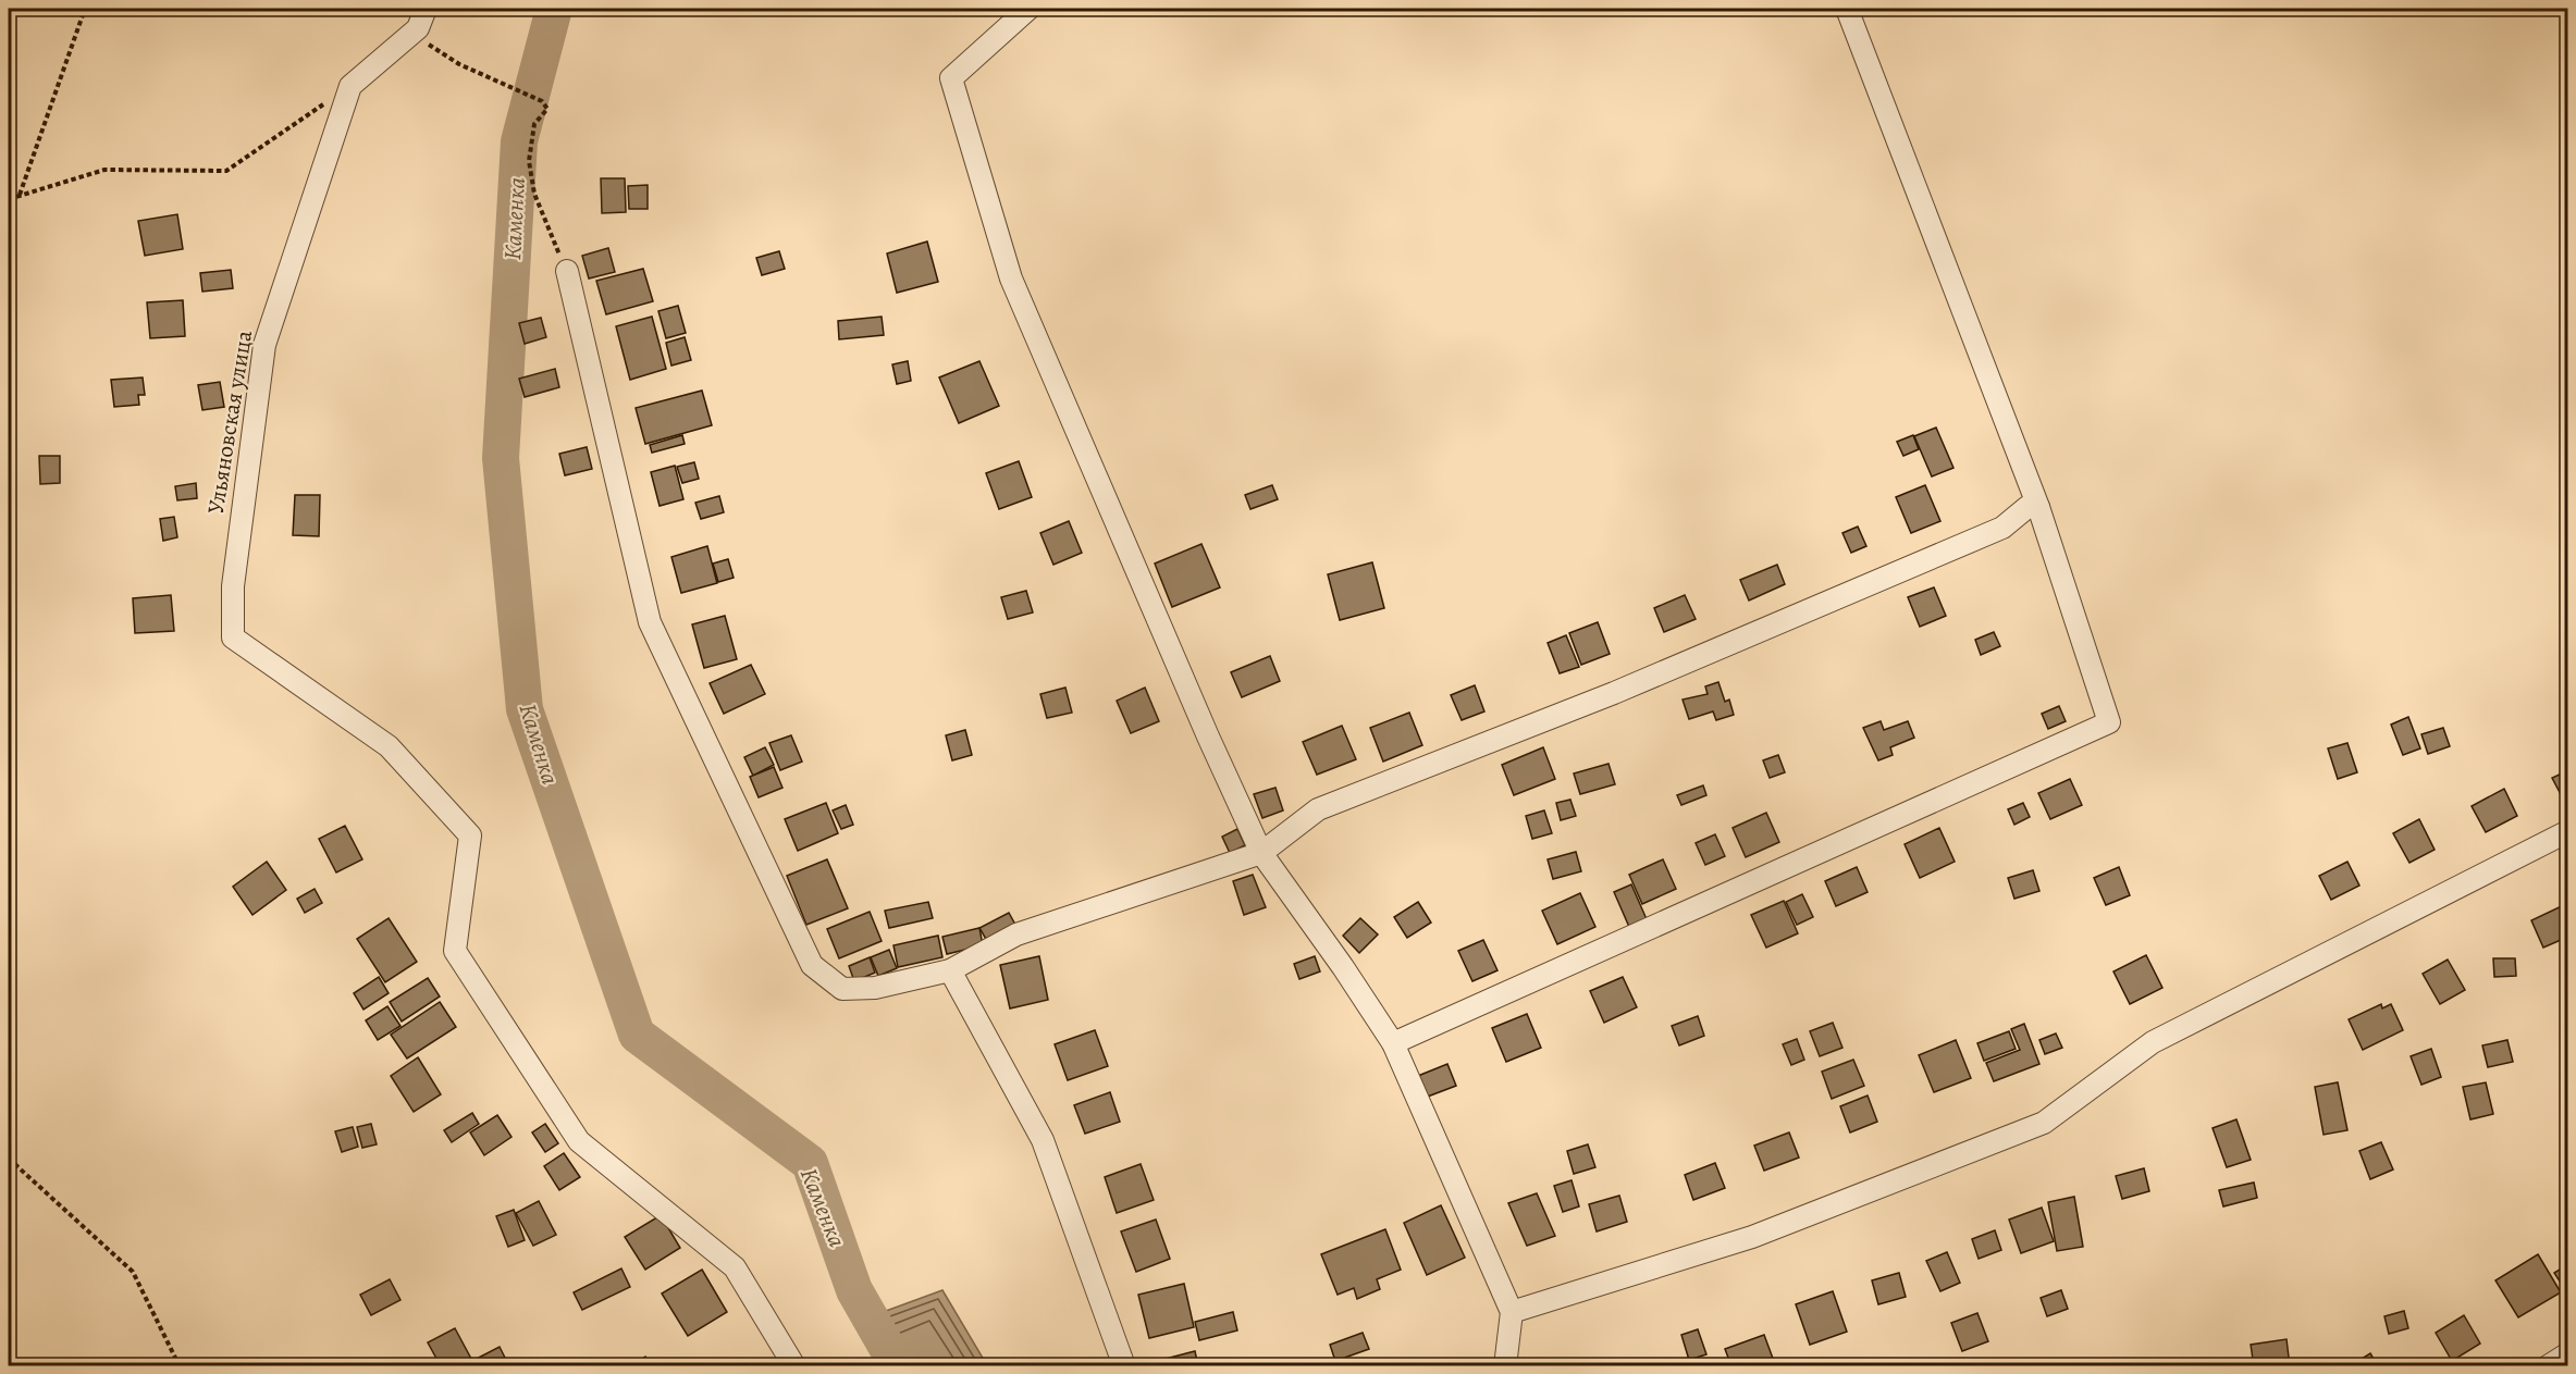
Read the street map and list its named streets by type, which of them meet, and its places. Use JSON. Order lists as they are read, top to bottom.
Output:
{
  "streets": {
    "street": ["Ульяновская улица"]
  },
  "water": ["Каменка"]
}
